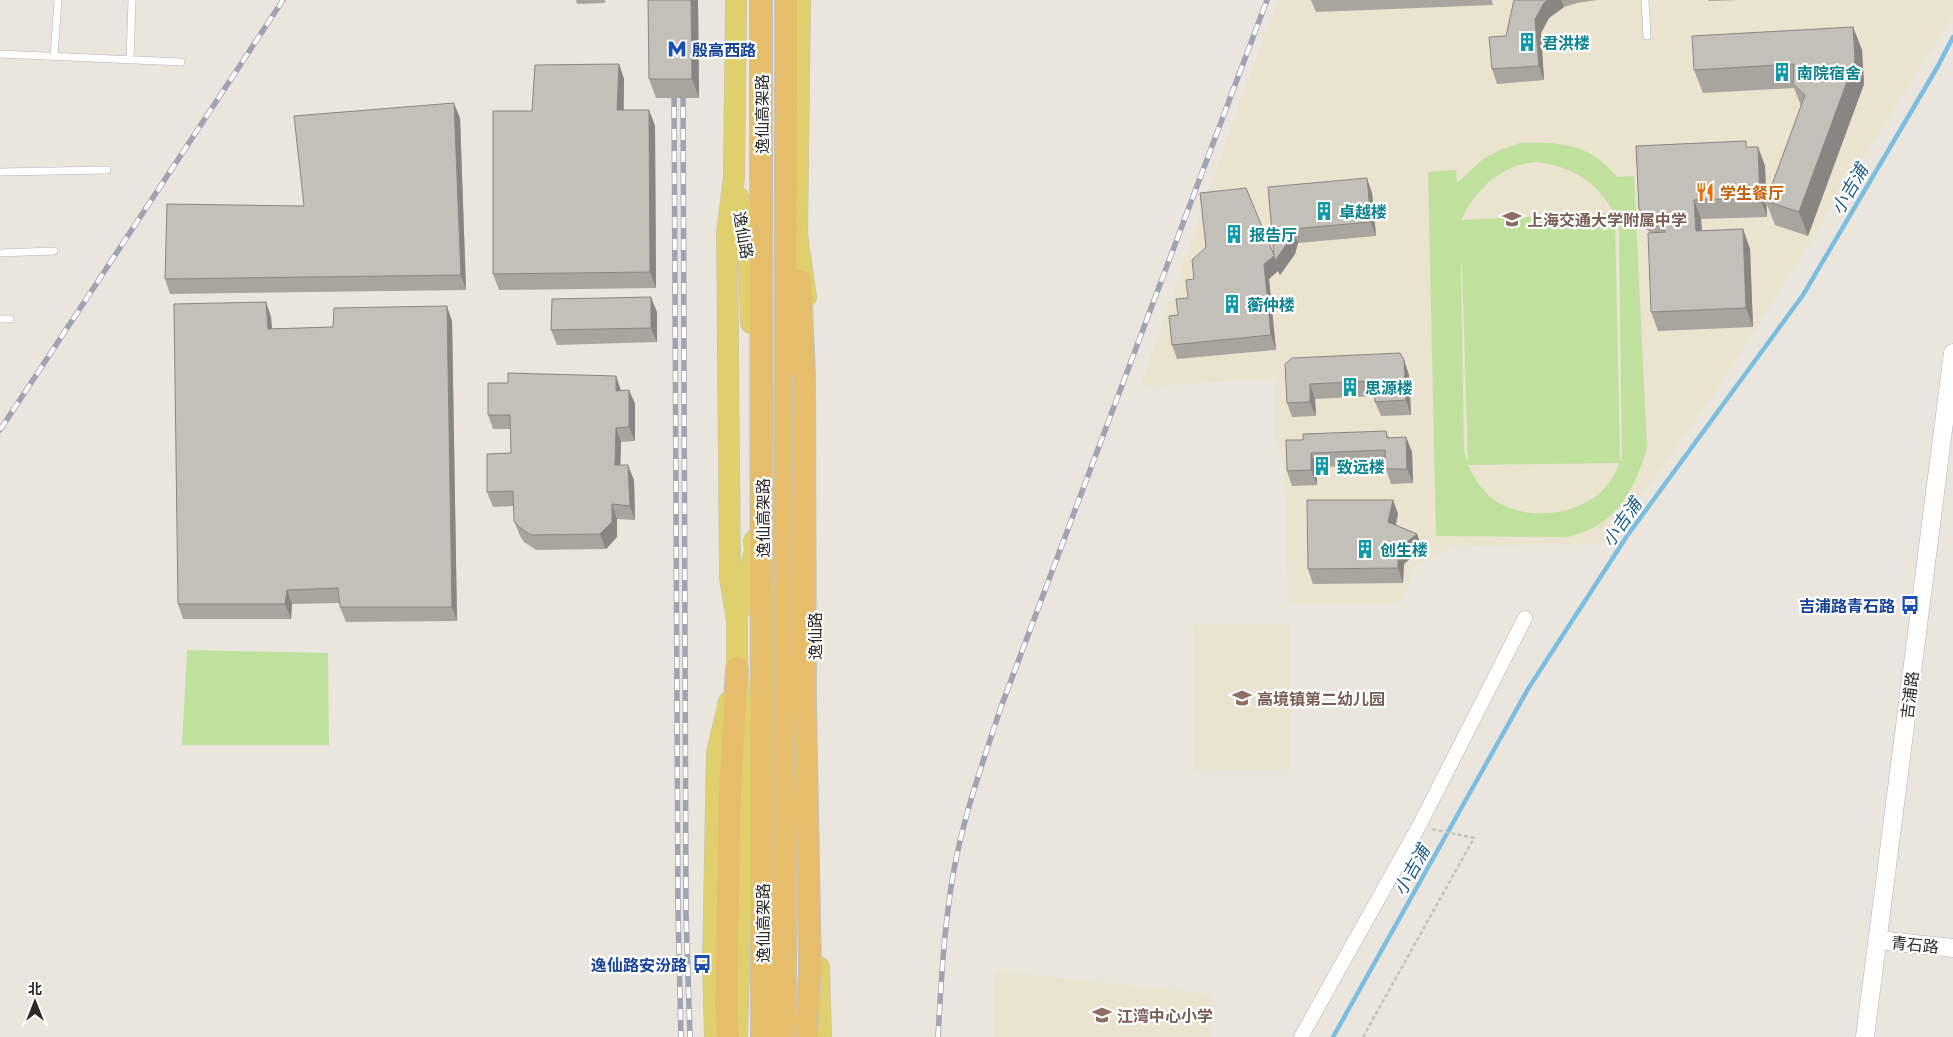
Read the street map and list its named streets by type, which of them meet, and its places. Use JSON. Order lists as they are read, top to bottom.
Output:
{
  "streets": {
    "highway": ["逸仙高架路"],
    "main road": ["逸仙路"],
    "street": ["吉浦路", "青石路"]
  },
  "crossings": [
    ["逸仙高架路", "逸仙路"],
    ["吉浦路", "青石路"]
  ],
  "water": ["小吉浦"],
  "places": {
    "building": [
      "君洪楼",
      "南院宿舍",
      "卓越楼",
      "报告厅",
      "蘅仲楼",
      "思源楼",
      "致远楼",
      "创生楼"
    ],
    "metro station": ["殷高西路"],
    "restaurant": ["学生餐厅"],
    "school or university": ["上海交通大学附属中学", "高境镇第二幼儿园", "江湾中心小学"],
    "bus stop": ["吉浦路青石路", "逸仙路安汾路"]
  },
  "north": "top"
}
